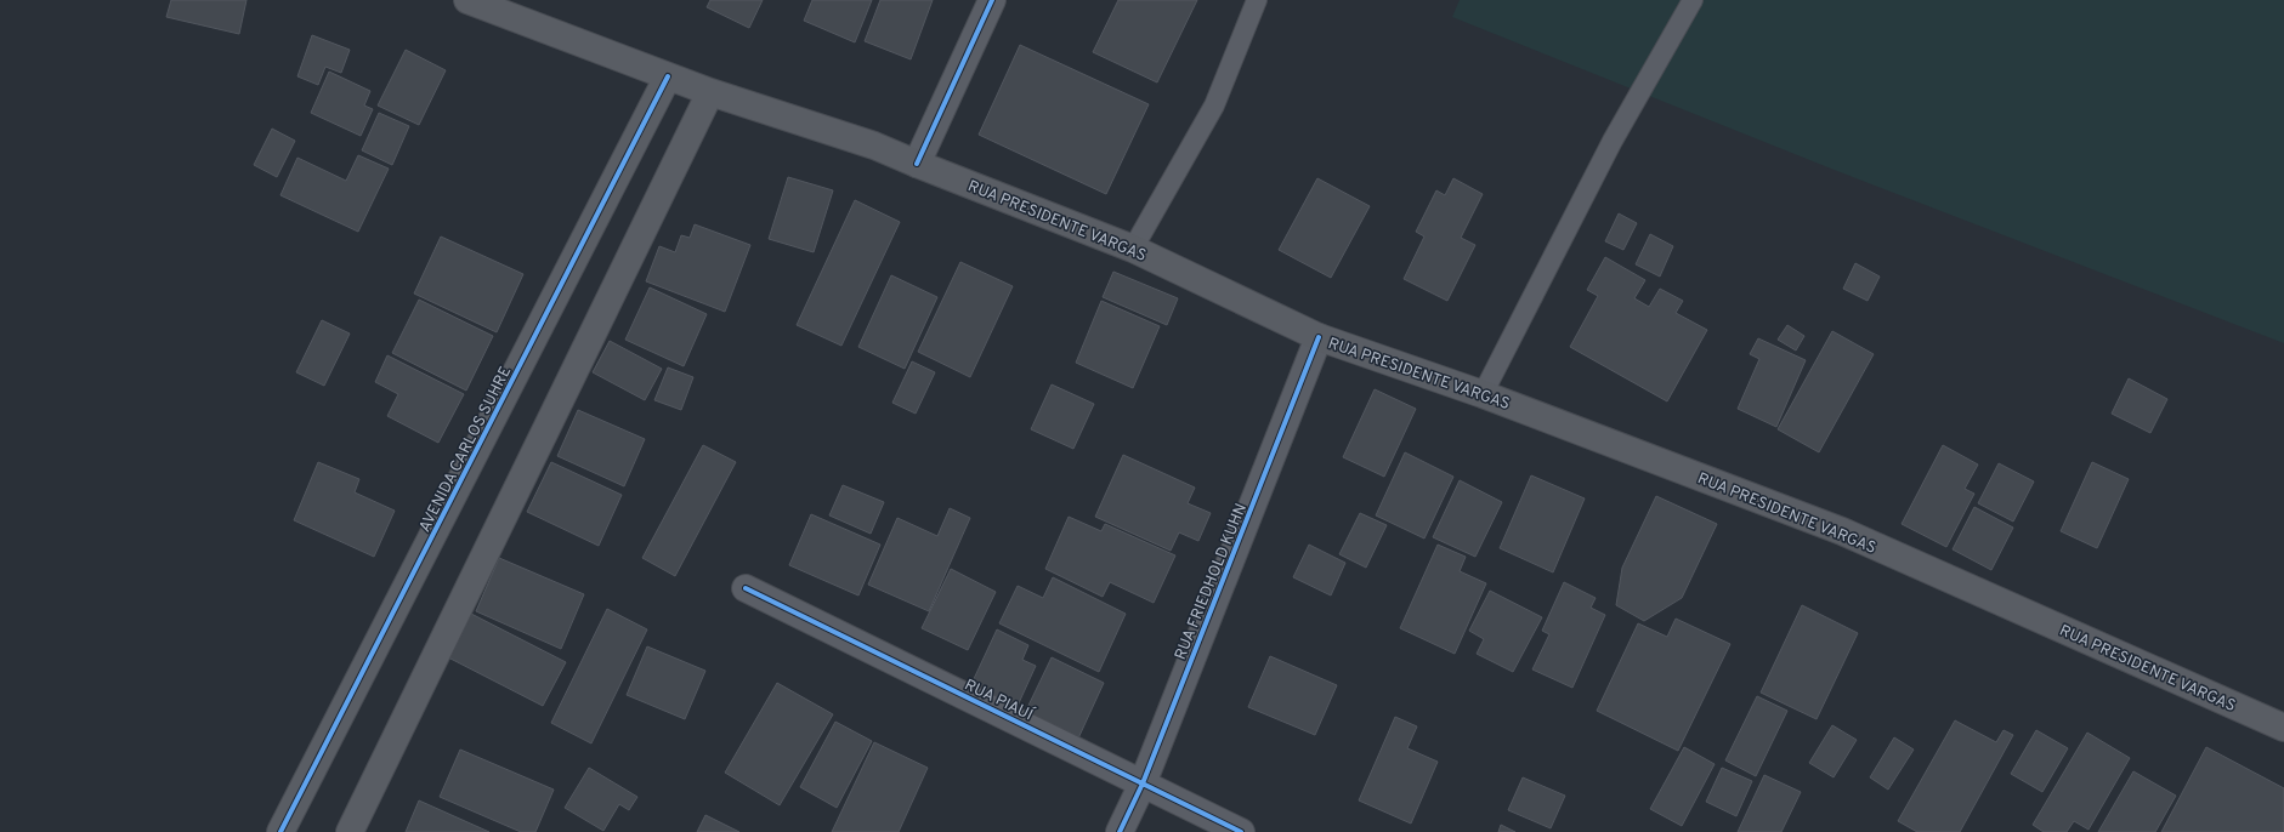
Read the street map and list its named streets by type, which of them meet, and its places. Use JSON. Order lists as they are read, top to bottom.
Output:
{
  "streets": {
    "main road": ["RUA PRESIDENTE VARGAS", "AVENIDA CARLOS SUHRE"],
    "street": ["RUA FRIEDHOLD KUHN", "RUA PIAUÍ"]
  },
  "crossings": [
    ["RUA PRESIDENTE VARGAS", "AVENIDA CARLOS SUHRE"],
    ["RUA PRESIDENTE VARGAS", "RUA FRIEDHOLD KUHN"],
    ["RUA FRIEDHOLD KUHN", "RUA PIAUÍ"]
  ]
}
